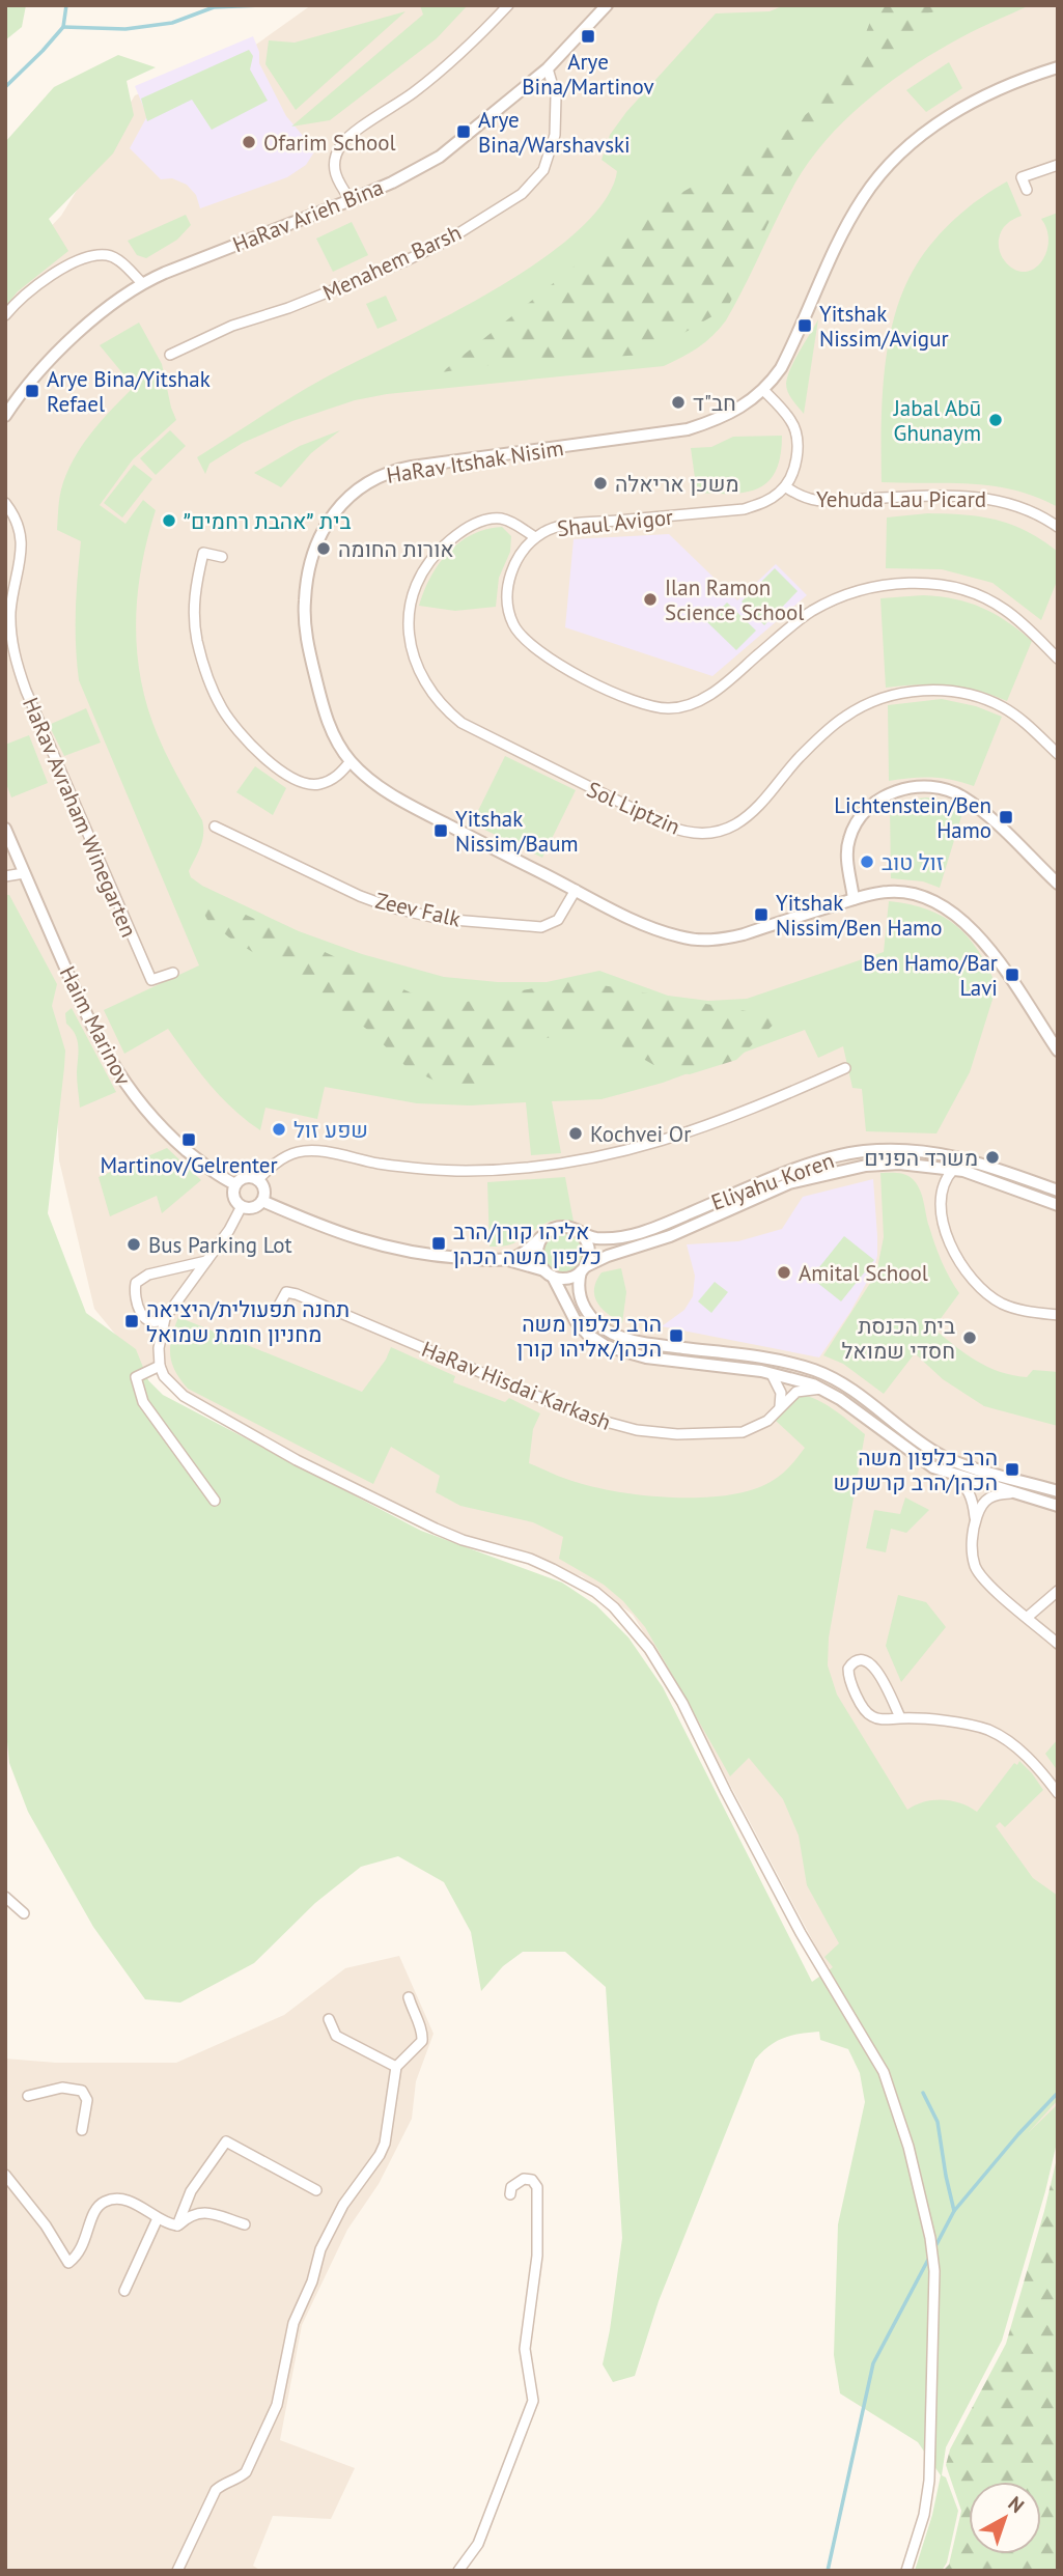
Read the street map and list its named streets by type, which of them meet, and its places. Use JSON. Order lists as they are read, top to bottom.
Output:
{
  "streets": {
    "street": [
      "HaRav Arieh Bina",
      "Menahem Barsh",
      "HaRav Itshak Nisim",
      "Yehuda Lau Picard",
      "Shaul Avigor",
      "Sol Liptzin",
      "HaRav Avraham Winegarten",
      "Zeev Falk",
      "Haim Marinov",
      "Eliyahu Koren",
      "HaRav Hisdai Karkash"
    ]
  },
  "crossings": [
    ["HaRav Arieh Bina", "Menahem Barsh"],
    ["HaRav Itshak Nisim", "Zeev Falk"],
    ["Yehuda Lau Picard", "Shaul Avigor"],
    ["Shaul Avigor", "Sol Liptzin"]
  ],
  "places": {
    "transit": [
      "Arye Bina/Martinov",
      "Arye Bina/Warshavski",
      "Yitshak Nissim/Avigur",
      "Arye Bina/Yitshak Refael",
      "Lichtenstein/Ben Hamo",
      "Yitshak Nissim/Baum",
      "Yitshak Nissim/Ben Hamo",
      "Ben Hamo/Bar Lavi",
      "Martinov/Gelrenter",
      "אליהו קורן/הרב כלפון משה הכהן",
      "תחנה תפעולית/היציאה מחניון חומת שמואל",
      "הרב כלפון משה הכהן/אליהו קורן",
      "הרב כלפון משה הכהן/הרב קרשקש"
    ],
    "other": [
      "Ofarim School",
      "חב\"ד",
      "Jabal Abū Ghunaym",
      "משכן אריאלה",
      "בית ״אהבת רחמים״",
      "אורות החומה",
      "Ilan Ramon Science School",
      "זול טוב",
      "שפע זול",
      "Kochvei Or",
      "משרד הפנים",
      "Bus Parking Lot",
      "Amital School",
      "בית הכנסת חסדי שמואל"
    ]
  },
  "north": "top right"
}
